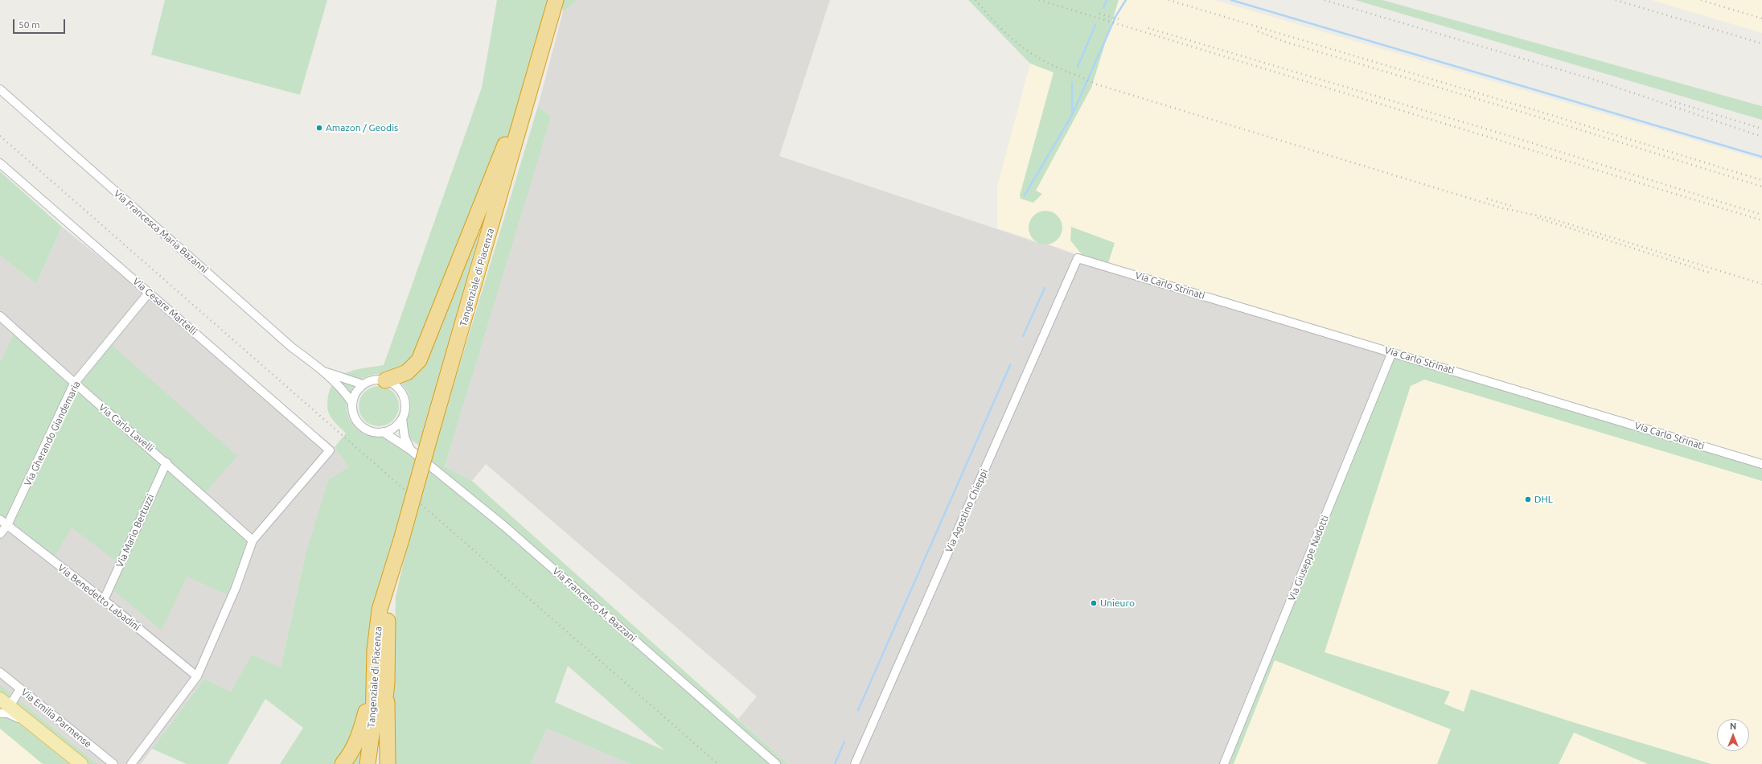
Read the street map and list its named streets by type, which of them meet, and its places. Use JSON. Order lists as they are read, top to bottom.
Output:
{
  "streets": {
    "highway": ["Tangenziale di Piacenza"],
    "main road": ["Via Emilia Parmense"],
    "street": [
      "Via Francesca Maria Bazanni",
      "Via Carlo Strinati",
      "Via Cesare Martelli",
      "Via Carlo Lavelli",
      "Via Gherando Giandemaria",
      "Via Agostino Chieppi",
      "Via Mario Bertuzzi",
      "Via Giuseppe Nadotti",
      "Via Benedetto Labadini",
      "Via Francesco M. Bazzani"
    ]
  },
  "crossings": [
    ["Via Carlo Strinati", "Via Agostino Chieppi"],
    ["Via Carlo Strinati", "Via Giuseppe Nadotti"],
    ["Via Cesare Martelli", "Via Carlo Lavelli"],
    ["Via Cesare Martelli", "Via Gherando Giandemaria"],
    ["Via Carlo Lavelli", "Via Gherando Giandemaria"],
    ["Via Carlo Lavelli", "Via Mario Bertuzzi"],
    ["Via Gherando Giandemaria", "Via Benedetto Labadini"],
    ["Via Mario Bertuzzi", "Via Benedetto Labadini"]
  ],
  "places": ["Amazon / Geodis", "DHL", "Unieuro"],
  "scale_bar": "50 m",
  "north": "top"
}
